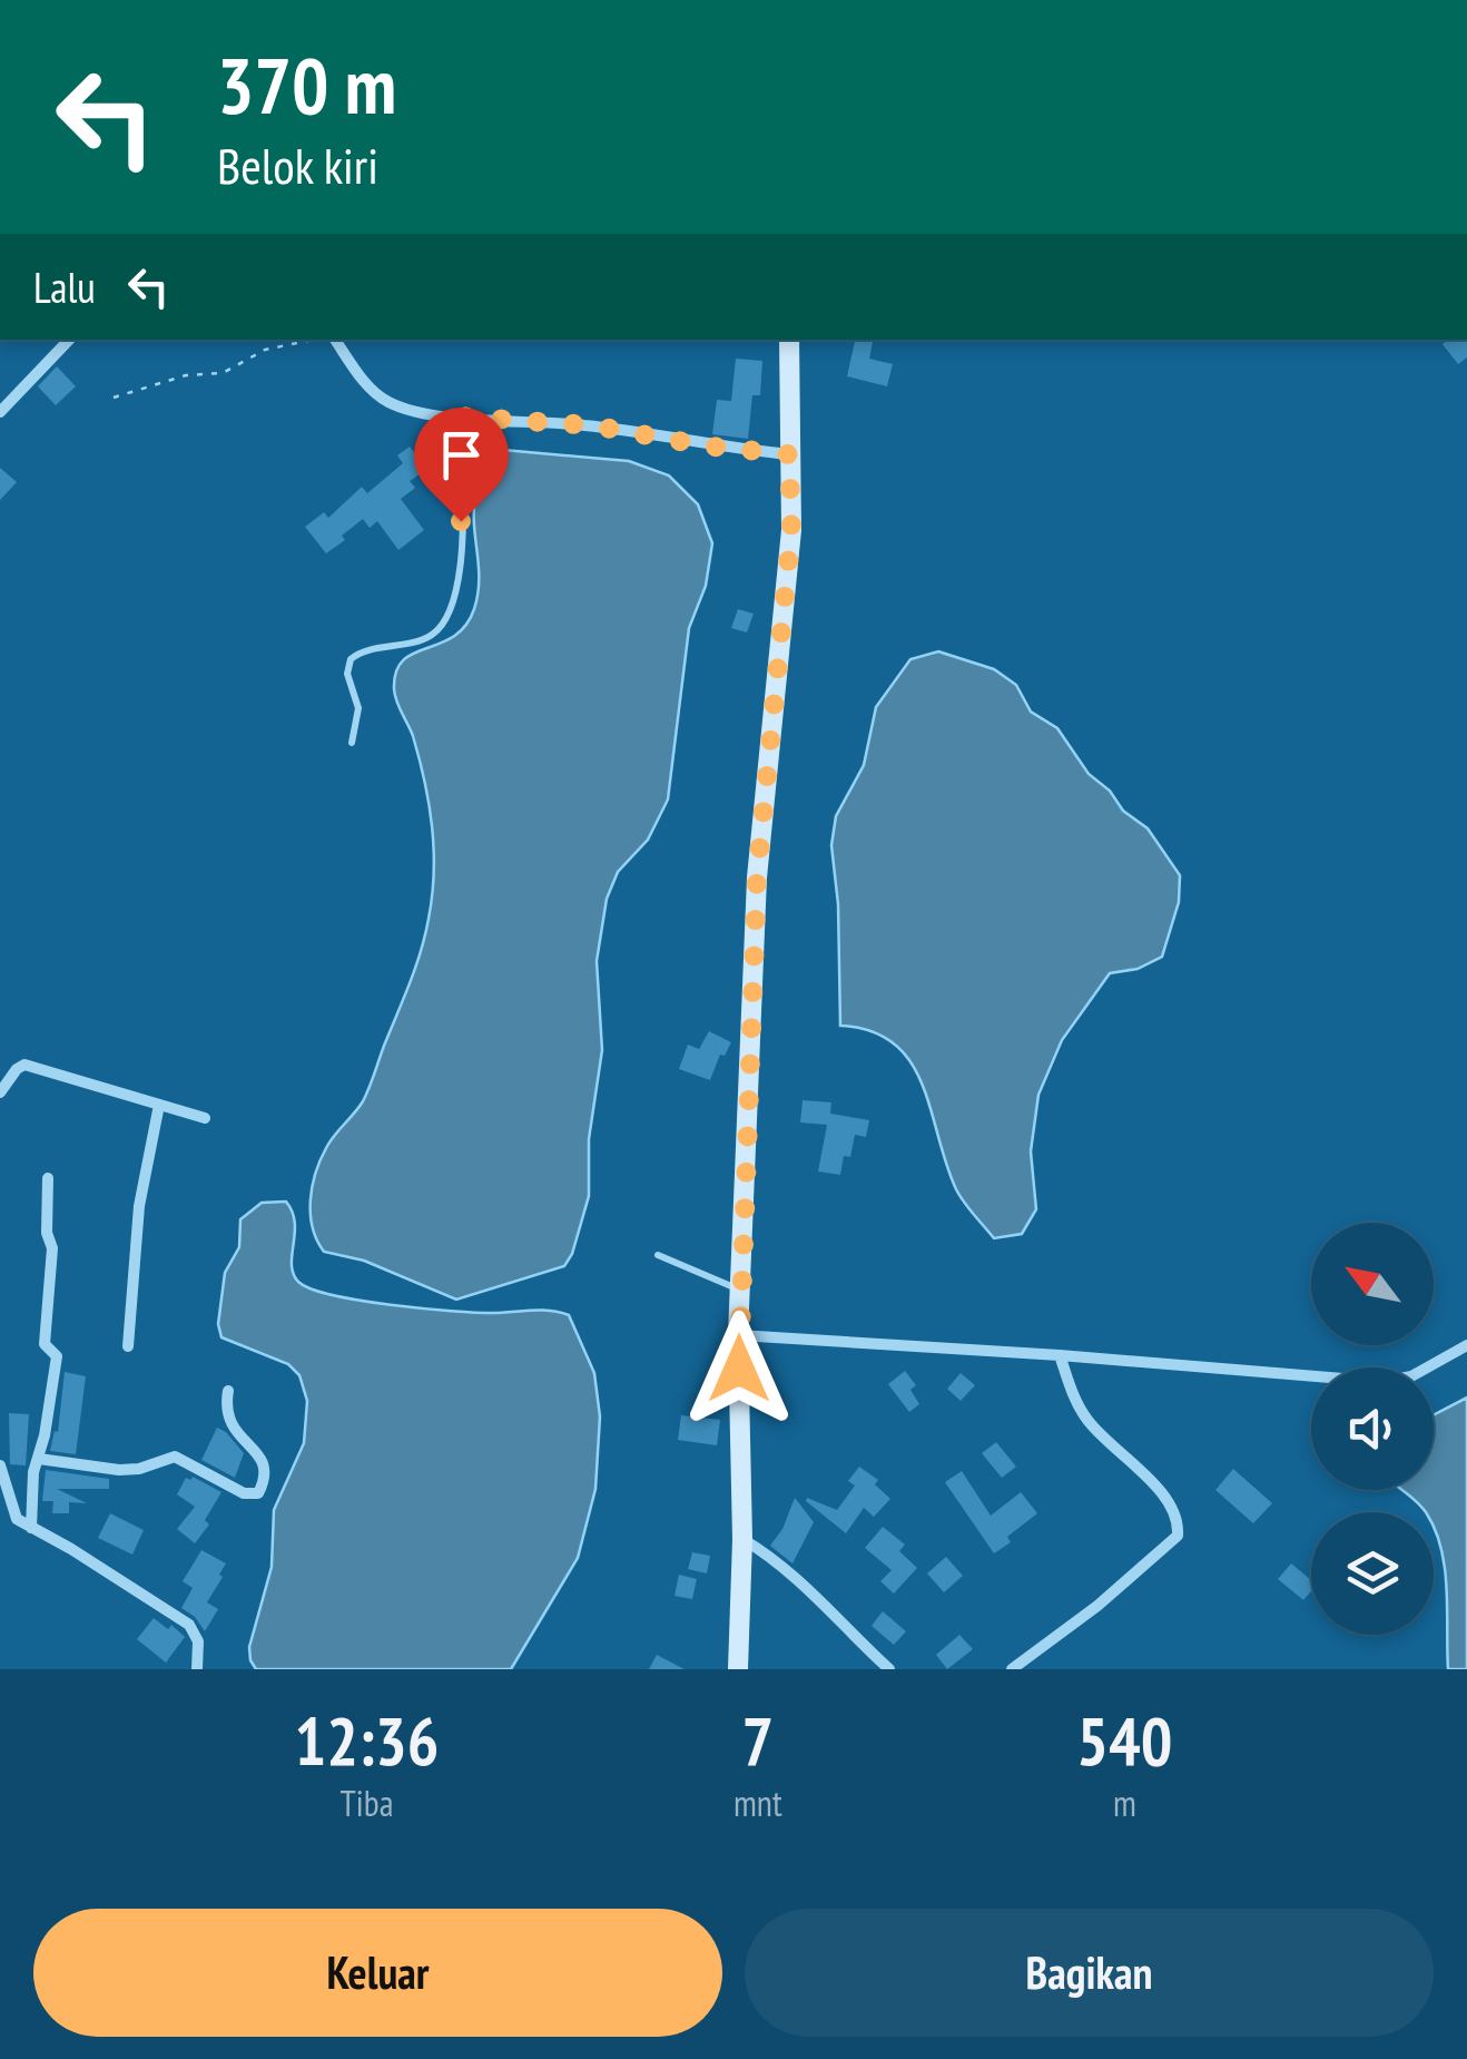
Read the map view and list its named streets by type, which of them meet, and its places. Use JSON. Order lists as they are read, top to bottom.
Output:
{
  "north": "top left",
  "page": {
    "turn": ["370 m", "Belok kiri"],
    "then": "Lalu",
    "eta": [
      "12:36",
      "Tiba",
      "7",
      "mnt",
      "540",
      "m"
    ],
    "buttons": ["Keluar", "Bagikan"]
  }
}
